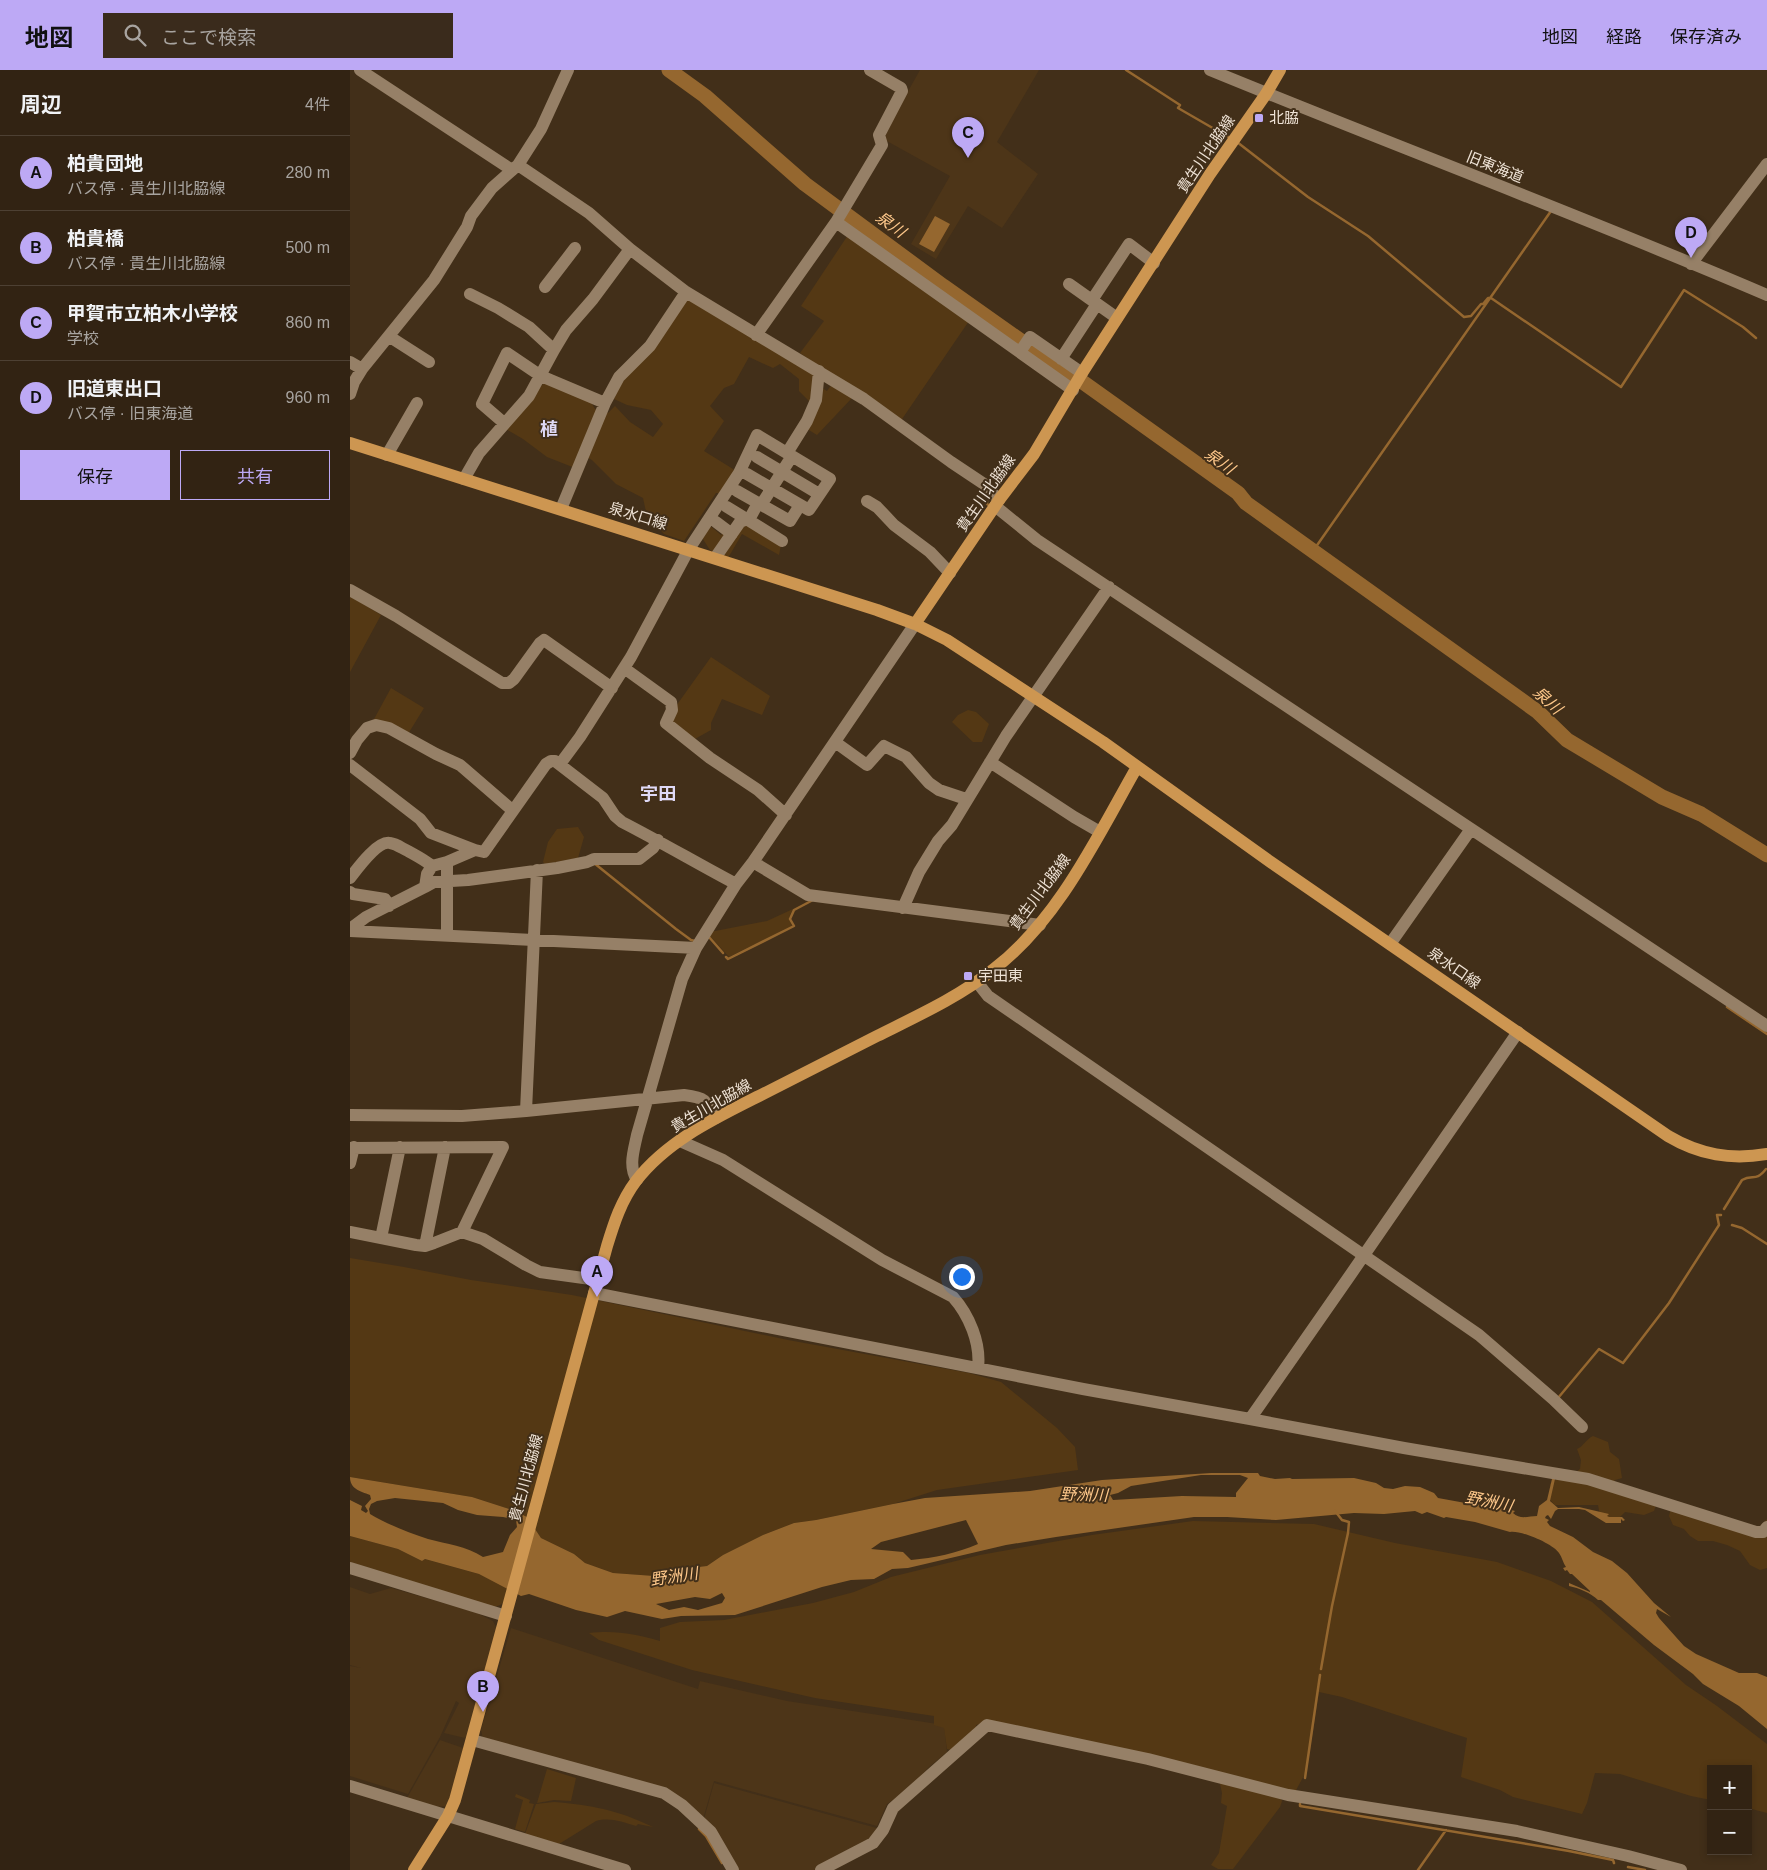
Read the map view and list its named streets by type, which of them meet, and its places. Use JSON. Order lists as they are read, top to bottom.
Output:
{
  "streets": {
    "main road": ["貴生川北脇線", "泉水口線"],
    "street": ["旧東海道"]
  },
  "crossings": [
    ["貴生川北脇線", "旧東海道"],
    ["貴生川北脇線", "泉水口線"]
  ],
  "districts": ["植", "宇田"],
  "water": ["泉川", "野洲川"],
  "places": {
    "transit": ["北脇", "宇田東"]
  },
  "page": {
    "header": "地図",
    "search": "ここで検索",
    "nav": ["地図", "経路", "保存済み"],
    "heading": ["周辺", "4件"],
    "pins": [
      "C",
      "D",
      "A",
      "B"
    ],
    "list": [
      {
        "mark": "A",
        "name": "柏貴団地",
        "note": "バス停 · 貴生川北脇線",
        "value": "280 m"
      },
      {
        "mark": "B",
        "name": "柏貴橋",
        "note": "バス停 · 貴生川北脇線",
        "value": "500 m"
      },
      {
        "mark": "C",
        "name": "甲賀市立柏木小学校",
        "note": "学校",
        "value": "860 m"
      },
      {
        "mark": "D",
        "name": "旧道東出口",
        "note": "バス停 · 旧東海道",
        "value": "960 m"
      }
    ],
    "buttons": ["保存", "共有"],
    "map_buttons": ["+", "−"]
  }
}
